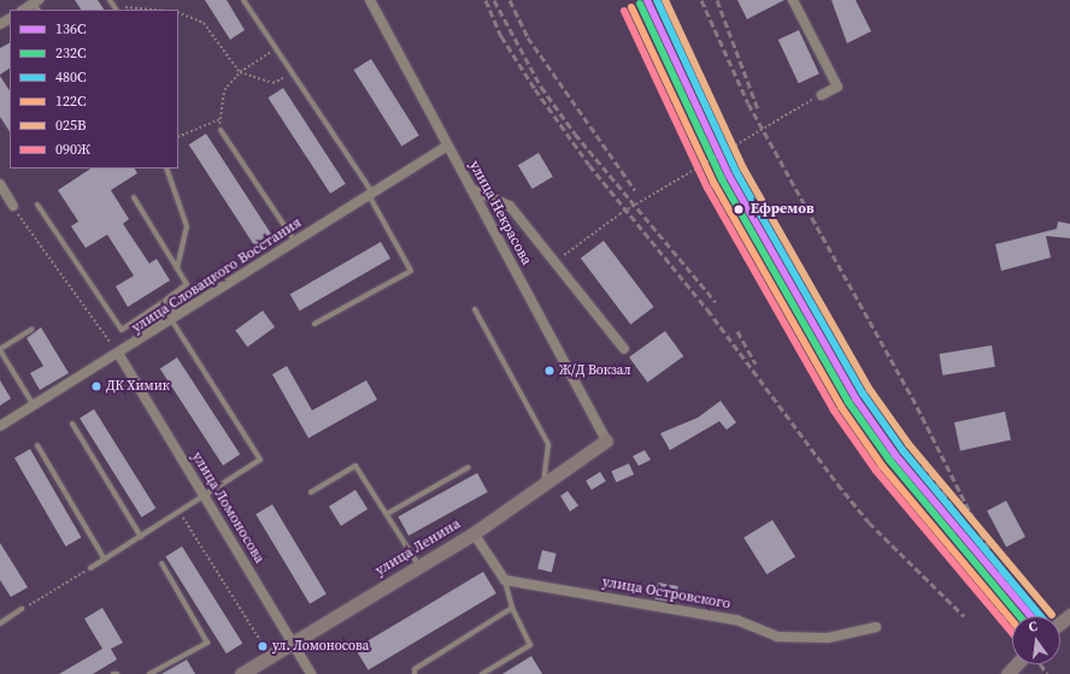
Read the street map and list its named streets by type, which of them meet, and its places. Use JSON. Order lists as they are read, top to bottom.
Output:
{
  "streets": {
    "main road": ["улица Ленина"],
    "street": [
      "улица Некрасова",
      "улица Словацкого Восстания",
      "улица Ломоносова",
      "улица Островского"
    ]
  },
  "crossings": [
    ["улица Некрасова", "улица Словацкого Восстания"],
    ["улица Некрасова", "улица Ленина"],
    ["улица Словацкого Восстания", "улица Ломоносова"],
    ["улица Ломоносова", "улица Ленина"]
  ],
  "places": [
    "Ефремов",
    "Ж/Д Вокзал",
    "ДК Химик",
    "ул. Ломоносова"
  ],
  "lines": [
    "transit line 136С",
    "transit line 480С",
    "transit line 025В",
    "transit line 232C",
    "transit line 122С",
    "transit line 090Ж"
  ],
  "legend": [
    "136С",
    "232C",
    "480С",
    "122С",
    "025В",
    "090Ж"
  ],
  "north": "top"
}
